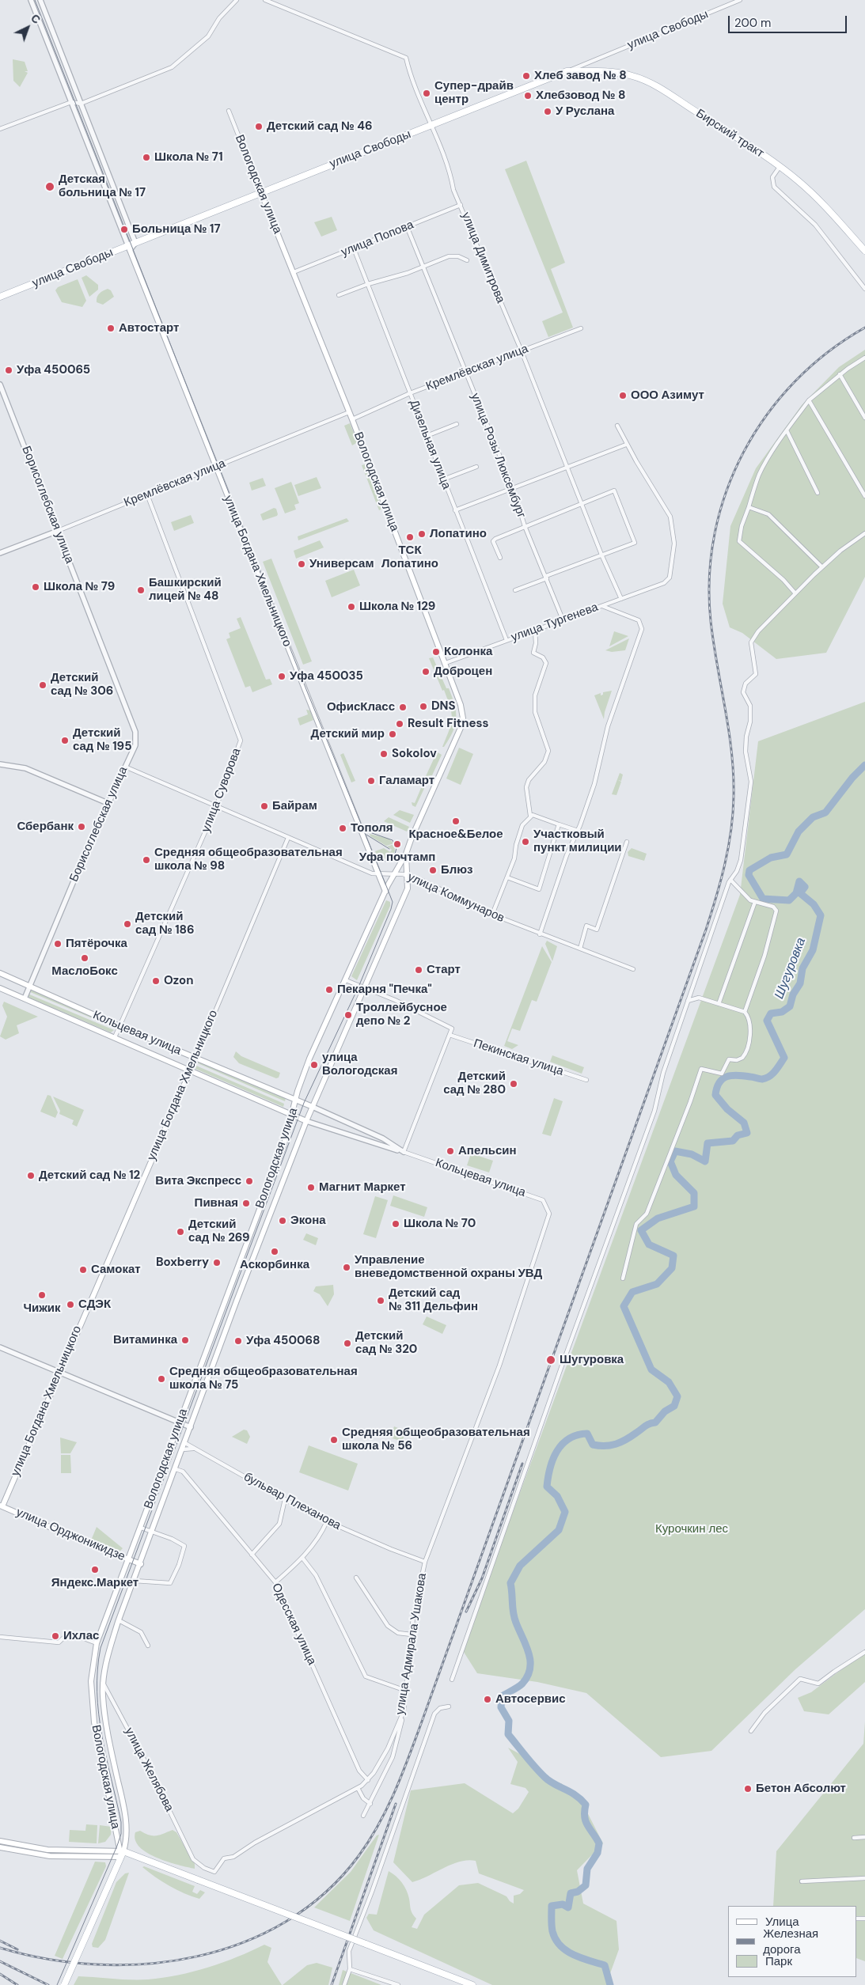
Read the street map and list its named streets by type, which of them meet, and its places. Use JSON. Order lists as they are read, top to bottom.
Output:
{
  "streets": {
    "main road": [
      "улица Свободы",
      "Бирский тракт",
      "Вологодская улица",
      "улица Богдана Хмельницкого",
      "Кольцевая улица",
      "улица Орджоникидзе"
    ],
    "street": [
      "улица Попова",
      "улица Димитрова",
      "Кремлёвская улица",
      "Дизельная улица",
      "улица Розы Люксембург",
      "Борисоглебская улица",
      "улица Тургенева",
      "улица Суворова",
      "улица Коммунаров",
      "Пекинская улица",
      "бульвар Плеханова",
      "Одесская улица",
      "улица Адмирала Ушакова",
      "улица Желябова"
    ]
  },
  "crossings": [
    ["улица Свободы", "Бирский тракт"],
    ["улица Свободы", "Вологодская улица"],
    ["улица Свободы", "улица Димитрова"],
    ["улица Свободы", "улица Богдана Хмельницкого"],
    ["Вологодская улица", "улица Попова"],
    ["Вологодская улица", "Кремлёвская улица"],
    ["Вологодская улица", "улица Богдана Хмельницкого"],
    ["Вологодская улица", "улица Тургенева"],
    ["Вологодская улица", "улица Коммунаров"],
    ["Вологодская улица", "Кольцевая улица"],
    ["Вологодская улица", "бульвар Плеханова"],
    ["Вологодская улица", "улица Орджоникидзе"],
    ["Вологодская улица", "Одесская улица"],
    ["Вологодская улица", "улица Желябова"],
    ["улица Попова", "улица Димитрова"],
    ["улица Попова", "Дизельная улица"],
    ["улица Попова", "улица Розы Люксембург"],
    ["улица Димитрова", "Кремлёвская улица"],
    ["улица Димитрова", "улица Тургенева"],
    ["Кремлёвская улица", "Дизельная улица"],
    ["Кремлёвская улица", "улица Розы Люксембург"],
    ["Кремлёвская улица", "Борисоглебская улица"],
    ["Кремлёвская улица", "улица Богдана Хмельницкого"],
    ["Кремлёвская улица", "улица Суворова"],
    ["Дизельная улица", "улица Тургенева"],
    ["улица Розы Люксембург", "улица Тургенева"],
    ["Борисоглебская улица", "улица Коммунаров"],
    ["Борисоглебская улица", "Кольцевая улица"],
    ["улица Богдана Хмельницкого", "улица Коммунаров"],
    ["улица Богдана Хмельницкого", "Кольцевая улица"],
    ["улица Богдана Хмельницкого", "улица Орджоникидзе"],
    ["улица Суворова", "улица Коммунаров"],
    ["улица Суворова", "Кольцевая улица"],
    ["Кольцевая улица", "улица Адмирала Ушакова"],
    ["бульвар Плеханова", "улица Адмирала Ушакова"],
    ["Одесская улица", "улица Адмирала Ушакова"]
  ],
  "water": ["Шугуровка"],
  "parks": ["Курочкин лес"],
  "places": [
    "Хлеб завод № 8",
    "Супер-драйв центр",
    "Хлебзовод № 8",
    "У Руслана",
    "Детский сад № 46",
    "Школа № 71",
    "Детская больница № 17",
    "Больница № 17",
    "Автостарт",
    "Уфа 450065",
    "ООО Азимут",
    "Лопатино",
    "ТСК Лопатино",
    "Универсам",
    "Школа № 79",
    "Башкирский лицей № 48",
    "Школа № 129",
    "Колонка",
    "Доброцен",
    "Уфа 450035",
    "Детский сад № 306",
    "DNS",
    "ОфисКласс",
    "Result Fitness",
    "Детский мир",
    "Детский сад № 195",
    "Sokolov",
    "Галамарт",
    "Байрам",
    "Красное&Белое",
    "Сбербанк",
    "Тополя",
    "Участковый пункт милиции",
    "Уфа почтамп",
    "Средняя общеобразовательная школа № 98",
    "Блюз",
    "Детский сад № 186",
    "Пятёрочка",
    "МаслоБокс",
    "Старт",
    "Ozon",
    "Пекарня \"Печка\"",
    "Троллейбусное депо № 2",
    "улица Вологодская",
    "Детский сад № 280",
    "Апельсин",
    "Детский сад № 12",
    "Вита Экспресс",
    "Магнит Маркет",
    "Пивная",
    "Экона",
    "Школа № 70",
    "Детский сад № 269",
    "Аскорбинка",
    "Boxberry",
    "Управление вневедомственной охраны УВД",
    "Самокат",
    "Чижик",
    "Детский сад № 311 Дельфин",
    "СДЭК",
    "Витаминка",
    "Уфа 450068",
    "Детский сад № 320",
    "Шугуровка",
    "Средняя общеобразовательная школа № 75",
    "Средняя общеобразовательная школа № 56",
    "Яндекс.Маркет",
    "Ихлас",
    "Автосервис",
    "Бетон Абсолют"
  ],
  "legend": ["Улица", "Железная дорога", "Парк"],
  "scale_bar": "200 m",
  "north": "top right"
}
